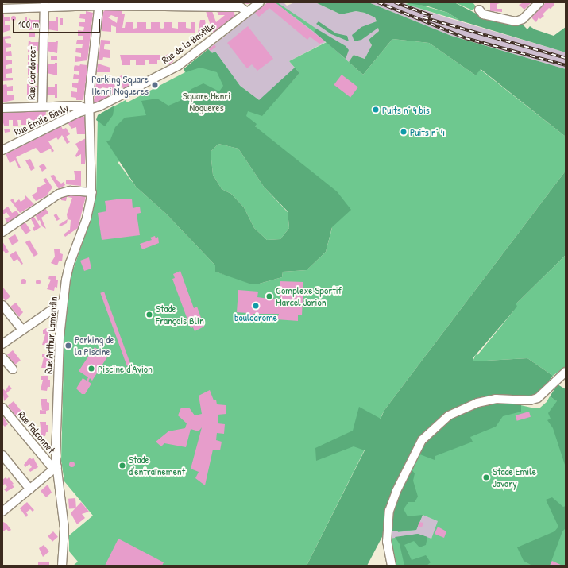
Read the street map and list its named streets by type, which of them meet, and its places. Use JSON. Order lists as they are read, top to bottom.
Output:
{
  "streets": {
    "street": [
      "Rue de la Bastille",
      "Rue Condorcet",
      "Rue Émile Basly",
      "Rue Arthur Lamendin",
      "Rue Falconnet"
    ]
  },
  "crossings": [
    ["Rue de la Bastille", "Rue Émile Basly"],
    ["Rue de la Bastille", "Rue Arthur Lamendin"],
    ["Rue Émile Basly", "Rue Arthur Lamendin"],
    ["Rue Arthur Lamendin", "Rue Falconnet"]
  ],
  "parks": ["Square Henri Nogueres"],
  "places": [
    "Parking Square Henri Nogueres",
    "Puits n° 4 bis",
    "Puits n° 4",
    "Complexe Sportif Marcel Jorion",
    "boulodrome",
    "Stade François Blin",
    "Parking de la Piscine",
    "Piscine d'Avion",
    "Stade d'entraînement",
    "Stade Emile Javary"
  ],
  "scale_bar": "100 m"
}
